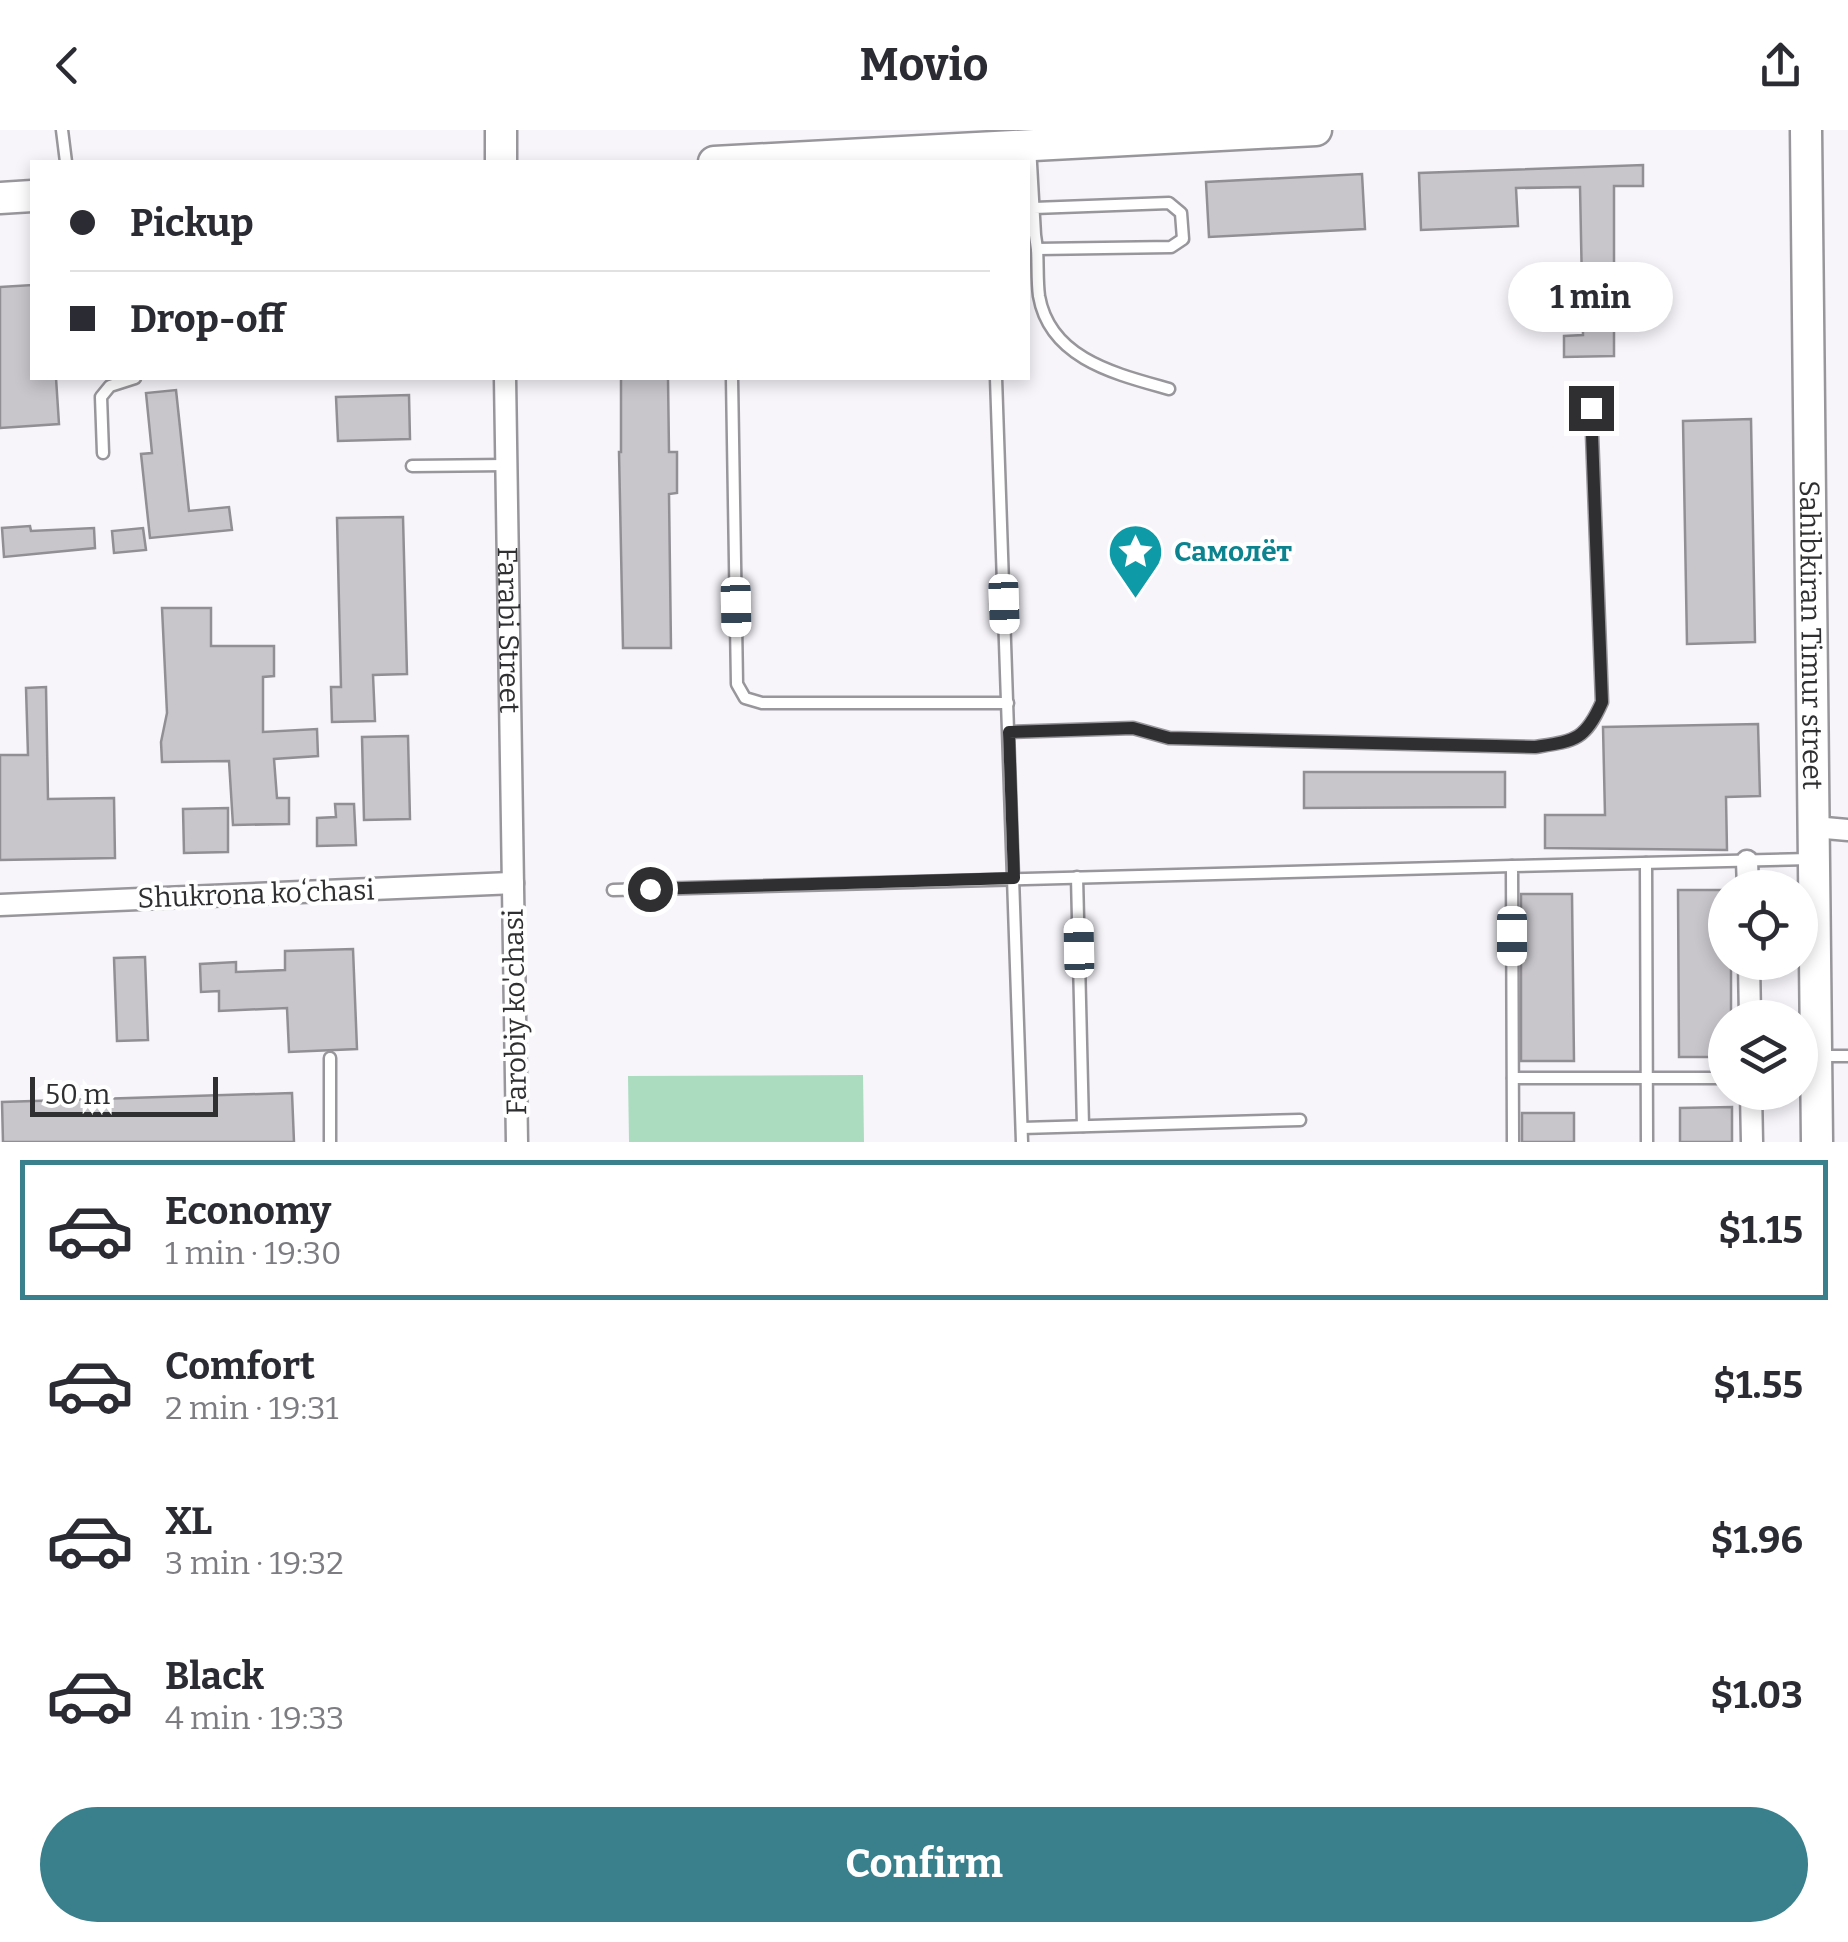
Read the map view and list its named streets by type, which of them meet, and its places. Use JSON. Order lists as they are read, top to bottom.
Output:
{
  "streets": {
    "main road": ["Sahibkiran Timur street"],
    "street": ["Farabi Street", "Shukrona koʻchasi", "Farobiy ko'chasi"]
  },
  "crossings": [
    ["Farabi Street", "Shukrona koʻchasi"],
    ["Farabi Street", "Farobiy ko'chasi"],
    ["Shukrona koʻchasi", "Farobiy ko'chasi"]
  ],
  "places": {
    "place": ["Самолёт"]
  },
  "scale_bar": "50 m",
  "page": {
    "header": "Movio",
    "banner": ["Pickup", "Drop-off"],
    "bubble": "1 min",
    "scale": "50 m",
    "list": [
      {
        "name": "Economy",
        "note": "1 min · 19:30",
        "value": "$1.15"
      },
      {
        "name": "Comfort",
        "note": "2 min · 19:31",
        "value": "$1.55"
      },
      {
        "name": "XL",
        "note": "3 min · 19:32",
        "value": "$1.96"
      },
      {
        "name": "Black",
        "note": "4 min · 19:33",
        "value": "$1.03"
      }
    ],
    "buttons": "Confirm"
  }
}
